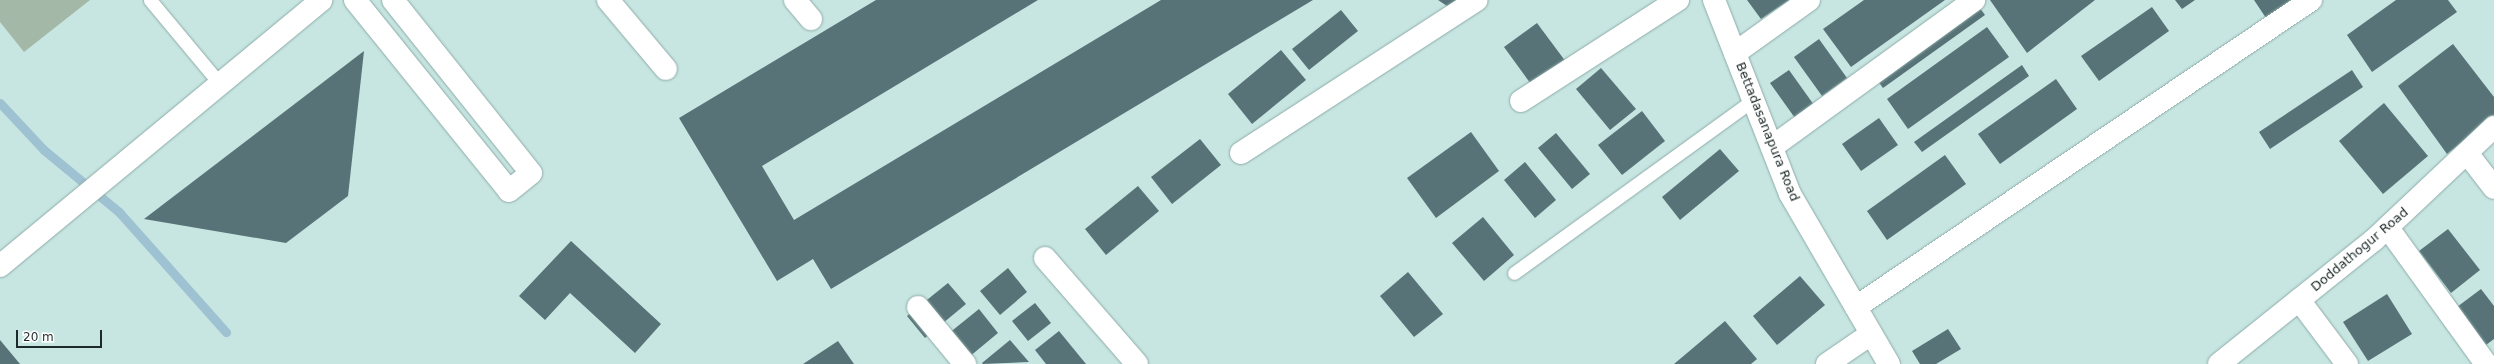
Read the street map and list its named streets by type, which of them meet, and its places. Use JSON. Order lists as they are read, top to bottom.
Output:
{
  "streets": {
    "street": ["Bettadasanapura Road", "Doddathogur Road"]
  },
  "scale_bar": "20 m"
}
